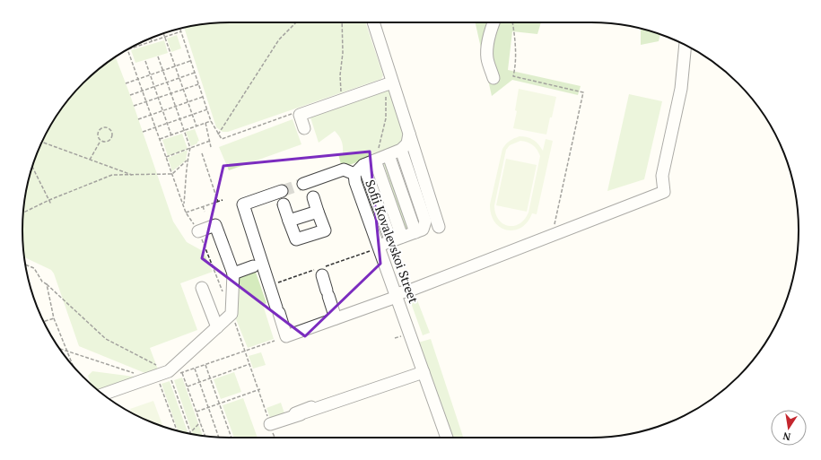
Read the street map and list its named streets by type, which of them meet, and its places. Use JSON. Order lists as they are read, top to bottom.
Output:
{
  "streets": {
    "street": ["Sofii Kovalevskoi Street"]
  },
  "north": "bottom"
}
